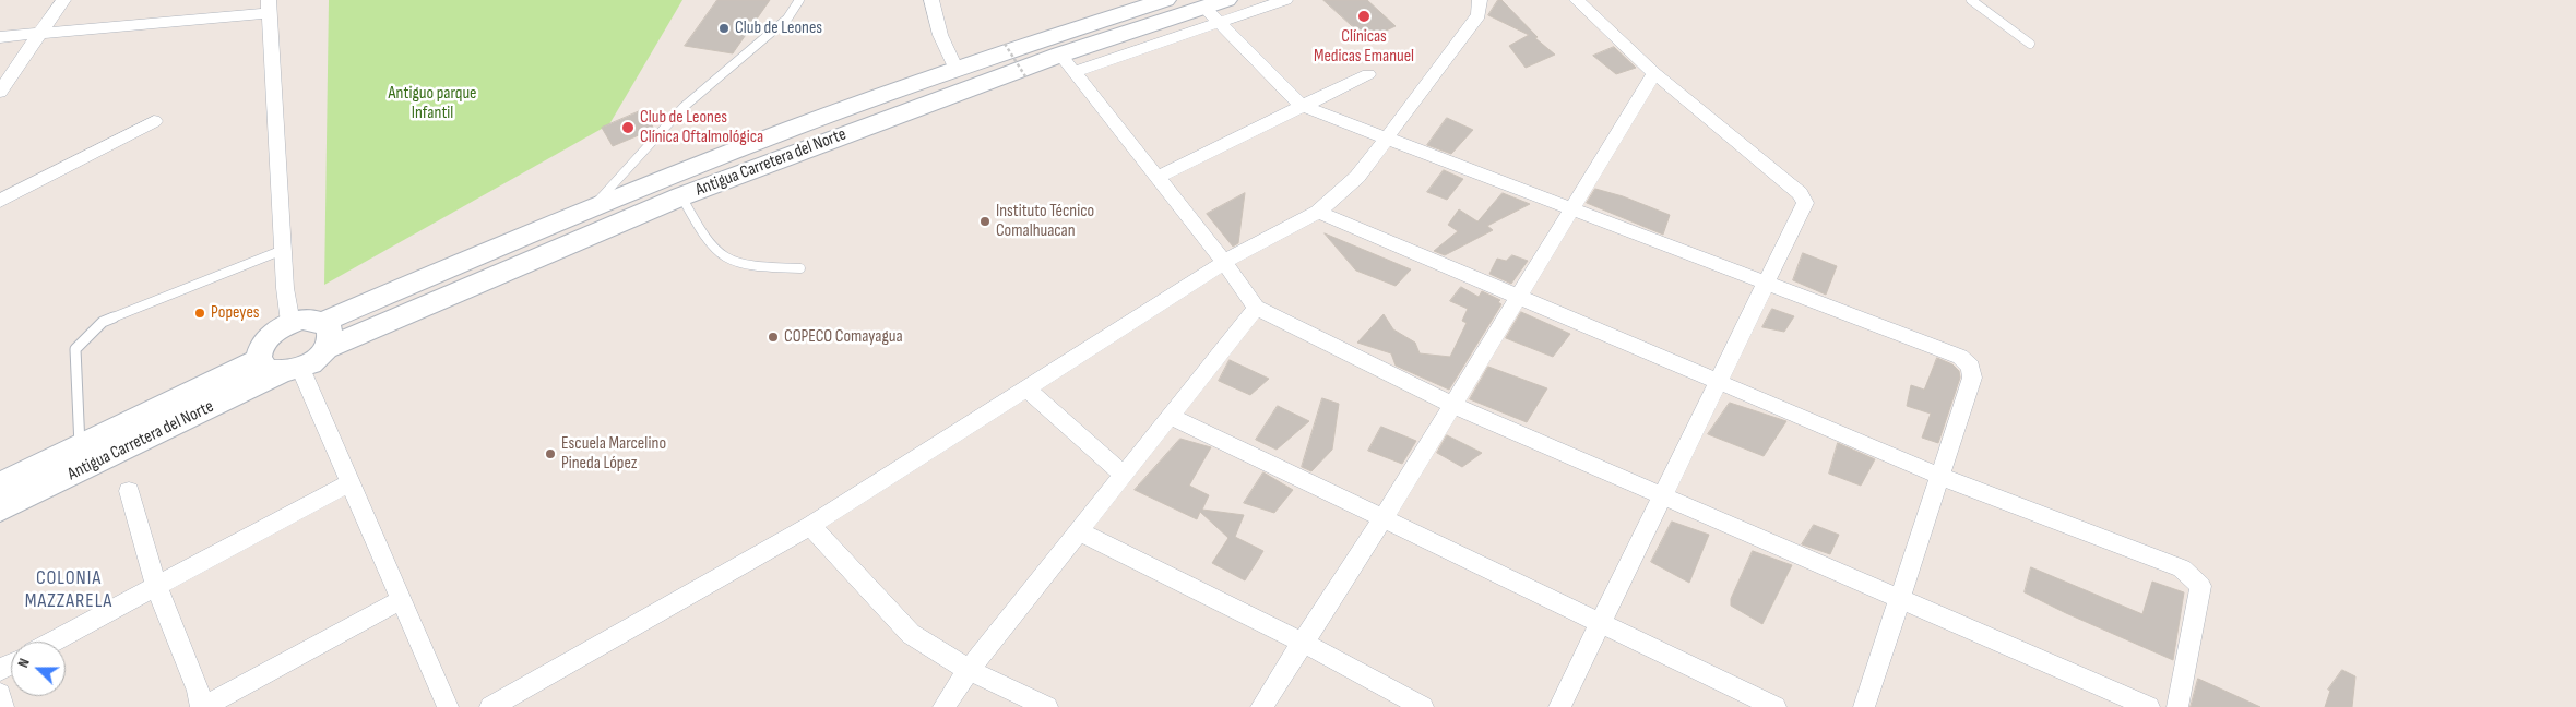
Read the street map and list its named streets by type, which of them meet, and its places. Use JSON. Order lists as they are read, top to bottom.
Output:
{
  "streets": {
    "main road": ["Antigua Carretera del Norte"]
  },
  "districts": ["COLONIA MAZZARELA"],
  "parks": ["Antiguo parque Infantil"],
  "places": [
    "Clínicas Medicas Emanuel",
    "Club de Leones",
    "Club de Leones Clínica Oftalmológica",
    "Instituto Técnico Comalhuacan",
    "Popeyes",
    "COPECO Comayagua",
    "Escuela Marcelino Pineda López"
  ],
  "north": "left"
}
